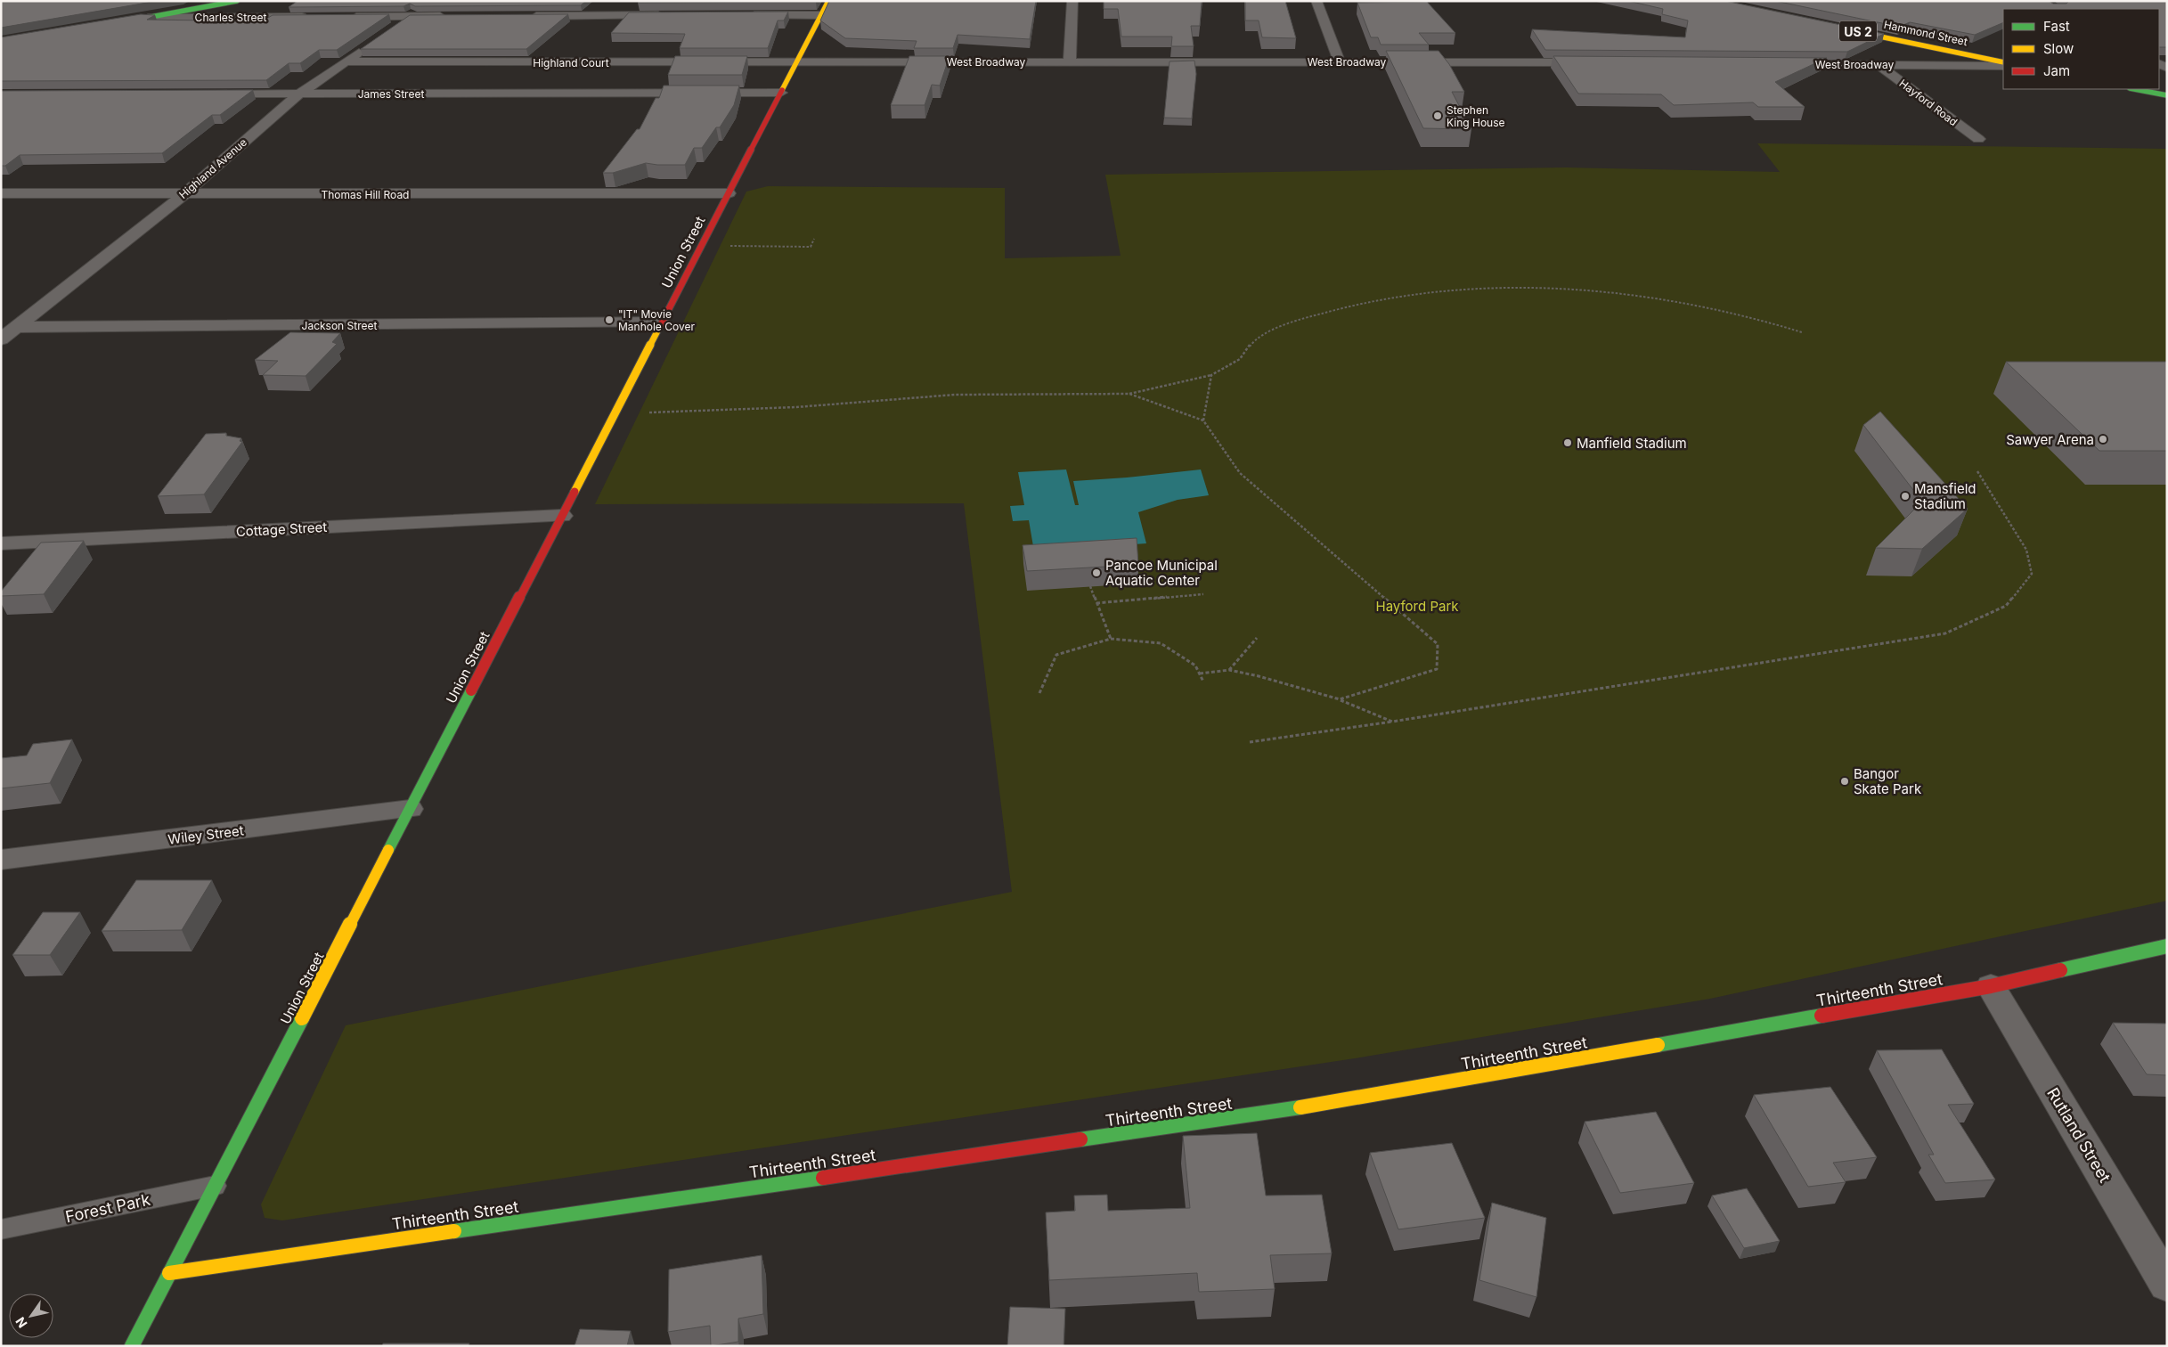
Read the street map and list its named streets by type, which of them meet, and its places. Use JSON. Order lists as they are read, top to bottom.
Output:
{
  "streets": {
    "main road": [
      "US 2",
      "Hammond Street",
      "Union Street",
      "Thirteenth Street"
    ],
    "street": [
      "Charles Street",
      "West Broadway",
      "Highland Court",
      "James Street",
      "Hayford Road",
      "Highland Avenue",
      "Thomas Hill Road",
      "Jackson Street",
      "Cottage Street",
      "Wiley Street",
      "Rutland Street"
    ],
    "lane": ["Forest Park"]
  },
  "crossings": [
    ["West Broadway", "Highland Court"],
    ["West Broadway", "Hayford Road"],
    ["West Broadway", "Union Street"],
    ["Highland Court", "Highland Avenue"],
    ["Highland Court", "Union Street"],
    ["James Street", "Highland Avenue"],
    ["James Street", "Union Street"],
    ["Highland Avenue", "Thomas Hill Road"],
    ["Highland Avenue", "Jackson Street"],
    ["Thomas Hill Road", "Union Street"],
    ["Union Street", "Jackson Street"],
    ["Union Street", "Cottage Street"],
    ["Union Street", "Wiley Street"],
    ["Union Street", "Thirteenth Street"],
    ["Union Street", "Forest Park"],
    ["Thirteenth Street", "Rutland Street"]
  ],
  "parks": ["Hayford Park"],
  "places": [
    "Stephen King House",
    "\"IT\" Movie Manhole Cover",
    "Sawyer Arena",
    "Manfield Stadium",
    "Mansfield Stadium",
    "Pancoe Municipal Aquatic Center",
    "Bangor Skate Park"
  ],
  "legend": ["Fast", "Slow", "Jam"],
  "north": "bottom left"
}
